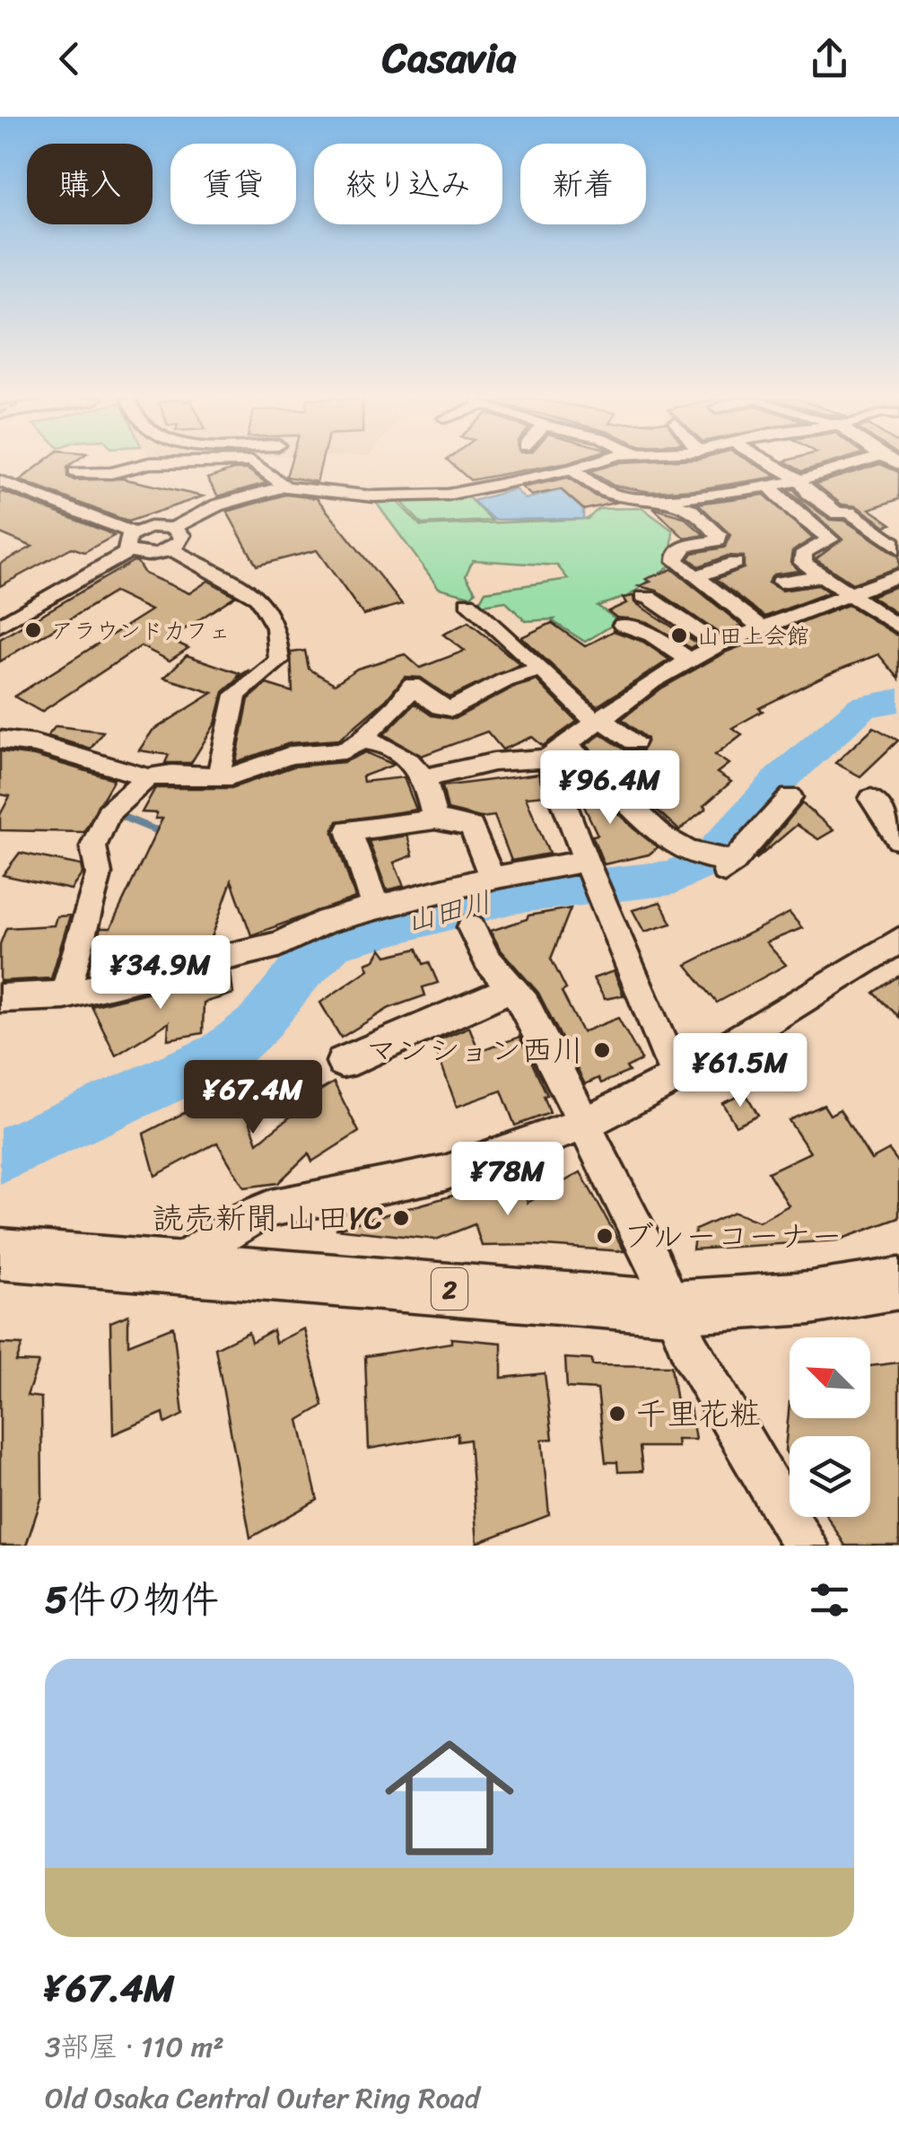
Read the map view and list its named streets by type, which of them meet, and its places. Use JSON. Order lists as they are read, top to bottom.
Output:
{
  "streets": {
    "main road": ["2"]
  },
  "water": ["山田川"],
  "places": [
    "アラウンドカフェ",
    "山田上会館",
    "マンション西川",
    "読売新聞 山田YC",
    "ブルーコーナー",
    "千里花粧"
  ],
  "north": "top left",
  "page": {
    "header": "Casavia",
    "chip": [
      "購入",
      "賃貸",
      "絞り込み",
      "新着"
    ],
    "price": [
      "¥96.4M",
      "¥34.9M",
      "¥61.5M",
      "¥67.4M",
      "¥78M"
    ],
    "heading": "5件の物件",
    "list": [
      {
        "name": "¥67.4M",
        "note": "3部屋 · 110 m² · Old Osaka Central Outer Ring Road"
      }
    ]
  }
}
